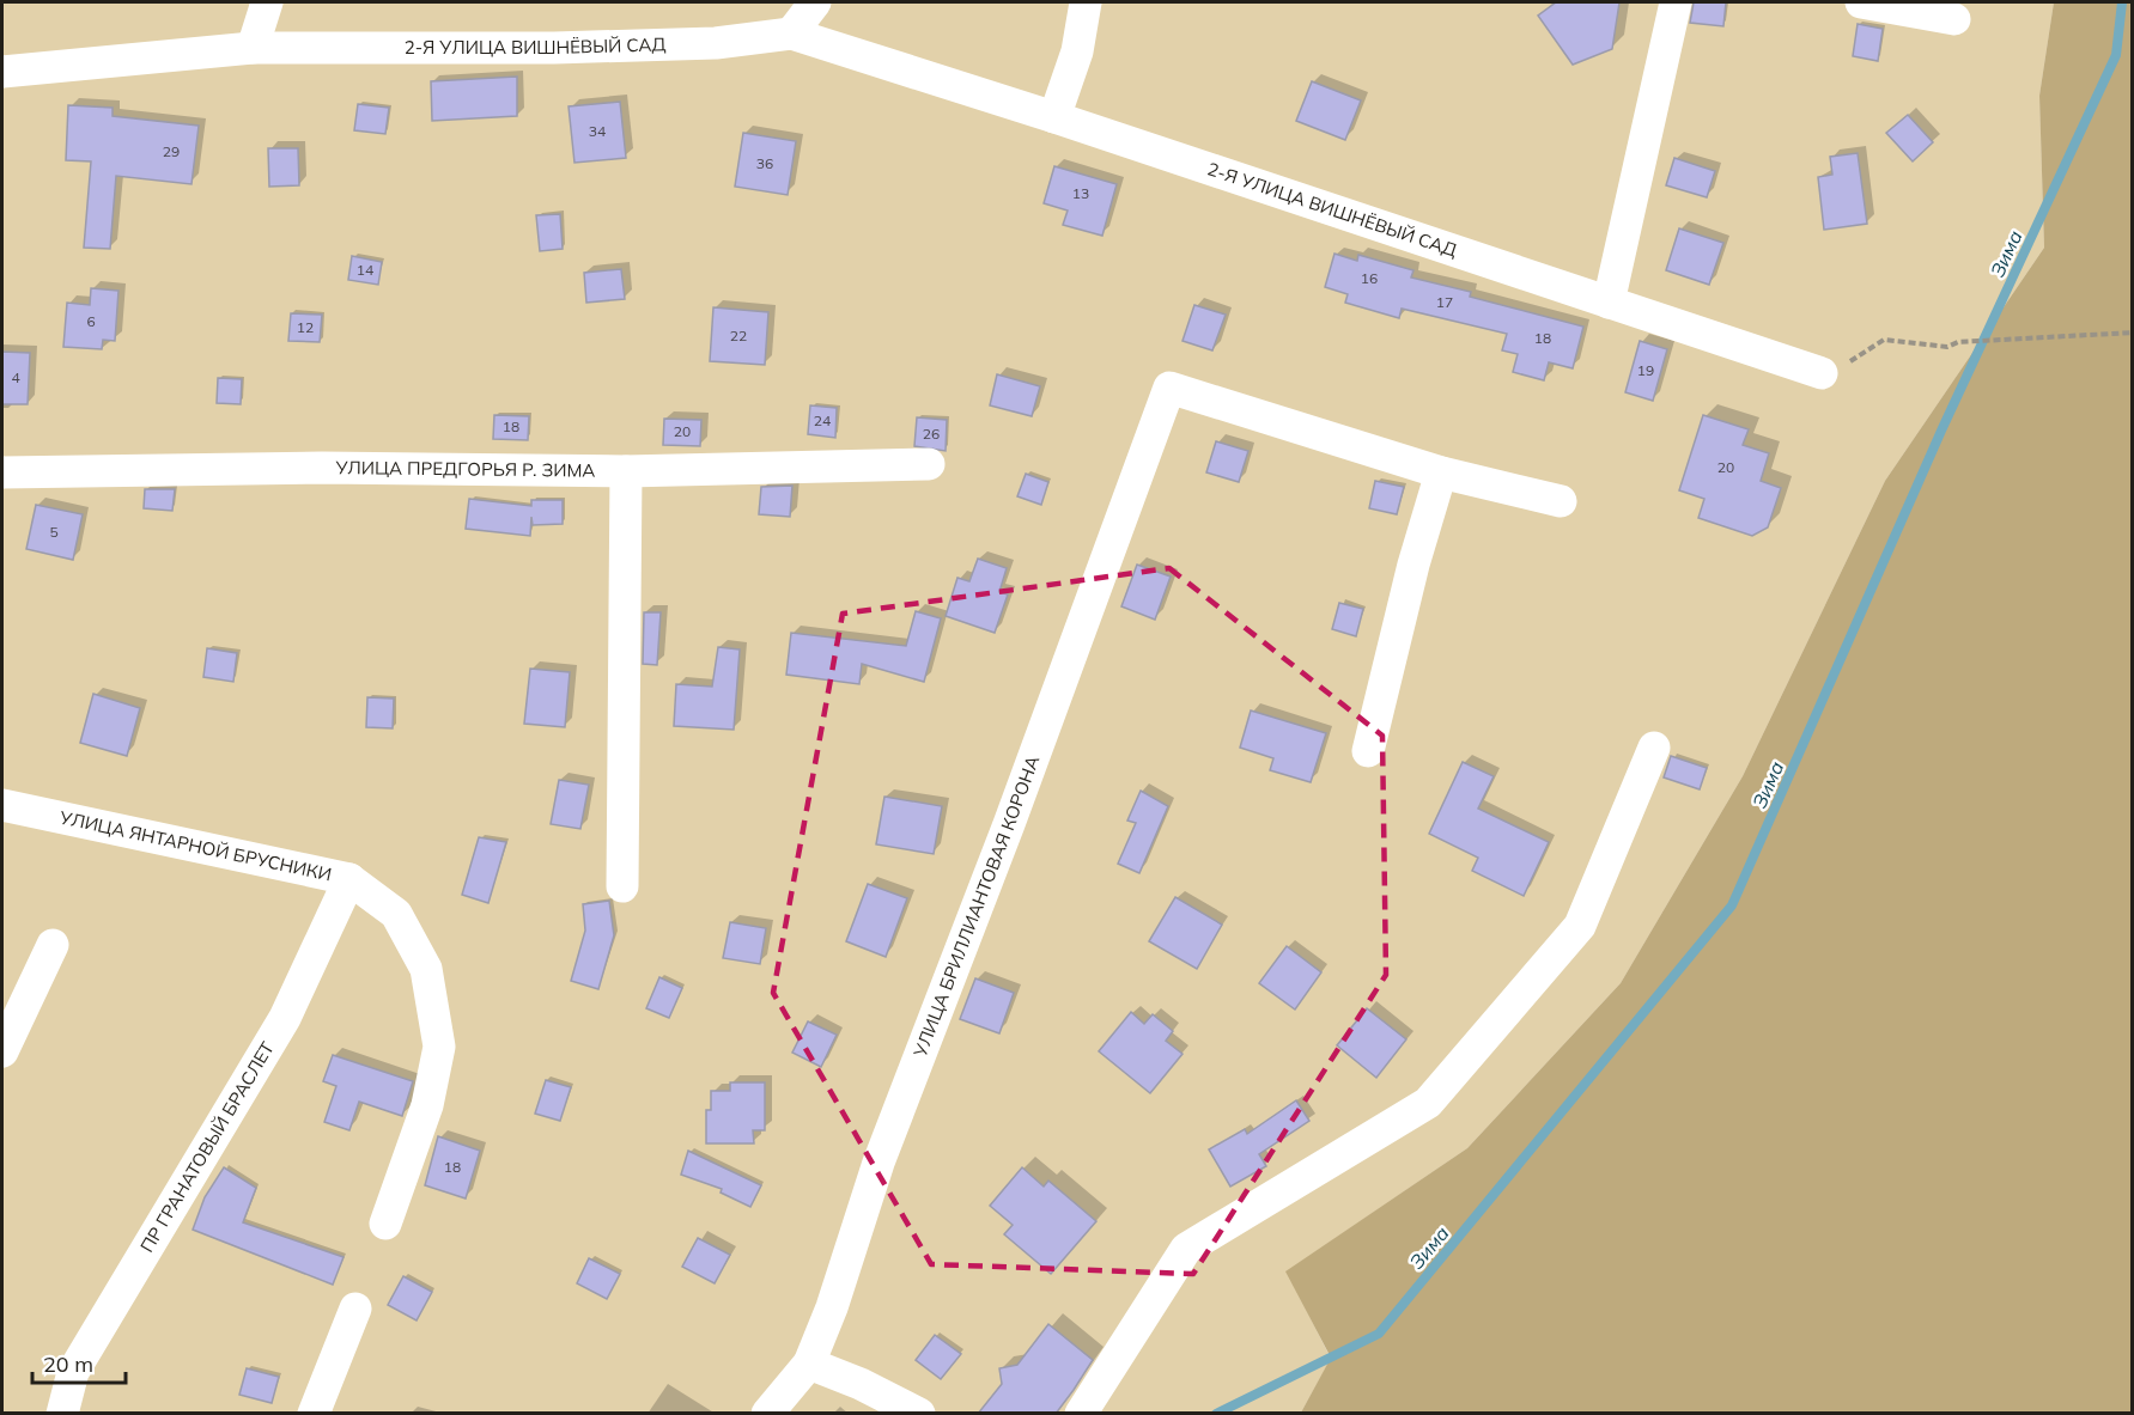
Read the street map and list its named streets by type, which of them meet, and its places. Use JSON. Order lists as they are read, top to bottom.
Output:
{
  "streets": {
    "street": [
      "2-Я УЛИЦА ВИШНЁВЫЙ САД",
      "УЛИЦА ПРЕДГОРЬЯ Р. ЗИМА",
      "УЛИЦА ЯНТАРНОЙ БРУСНИКИ",
      "УЛИЦА БРИЛЛИАНТОВАЯ КОРОНА",
      "ПР ГРАНАТОВЫЙ БРАСЛЕТ"
    ]
  },
  "crossings": [
    ["УЛИЦА ЯНТАРНОЙ БРУСНИКИ", "ПР ГРАНАТОВЫЙ БРАСЛЕТ"]
  ],
  "water": ["Зима"],
  "house_numbers": [
    "34",
    "29",
    "36",
    "13",
    "14",
    "16",
    "17",
    "6",
    "12",
    "22",
    "18",
    "19",
    "4",
    "24",
    "18",
    "20",
    "26",
    "20",
    "5",
    "18"
  ],
  "scale_bar": "20 m"
}
